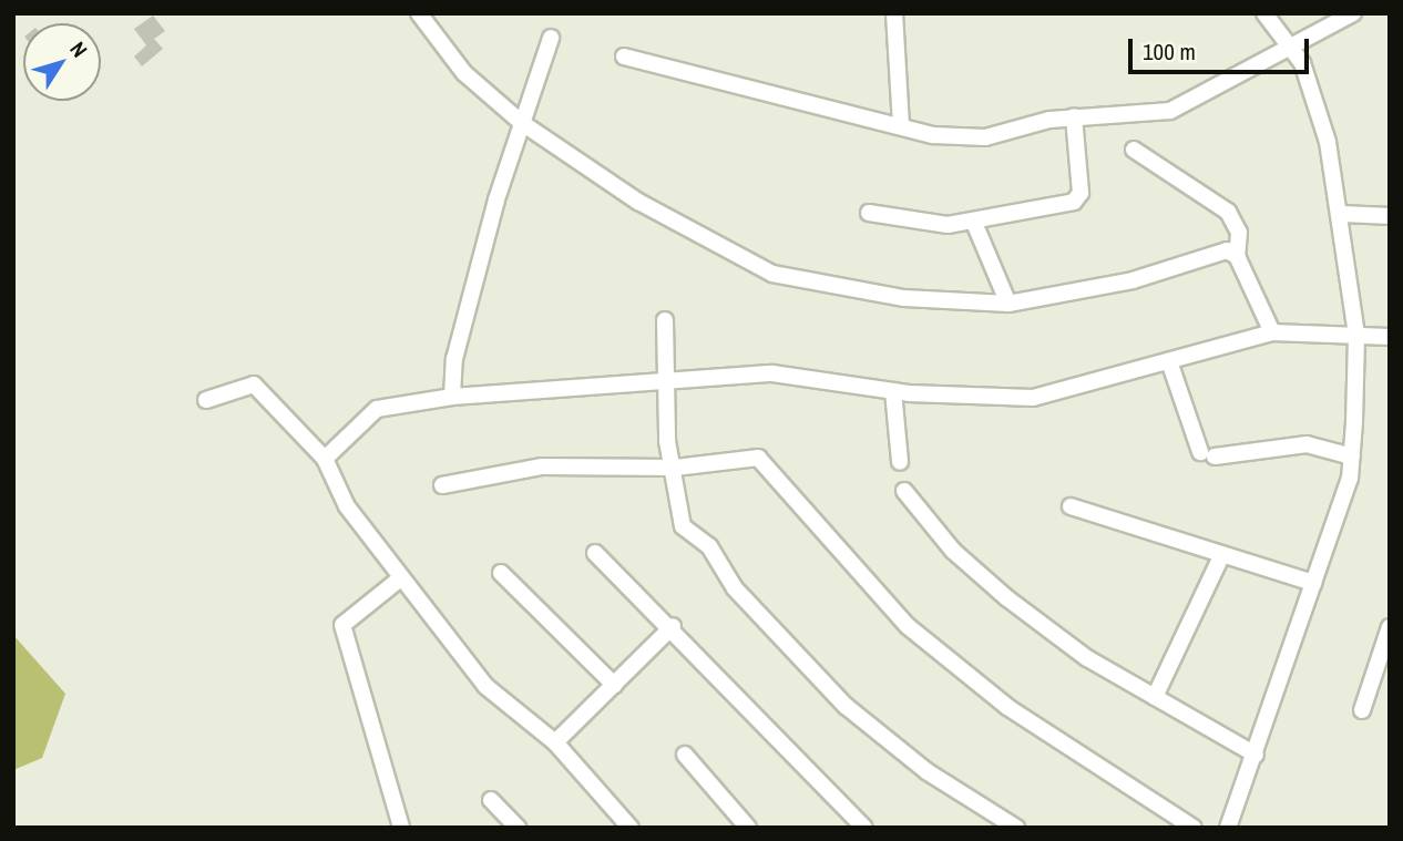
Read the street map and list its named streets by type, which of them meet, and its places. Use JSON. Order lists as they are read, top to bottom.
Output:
{
  "scale_bar": "100 m",
  "north": "top right"
}
